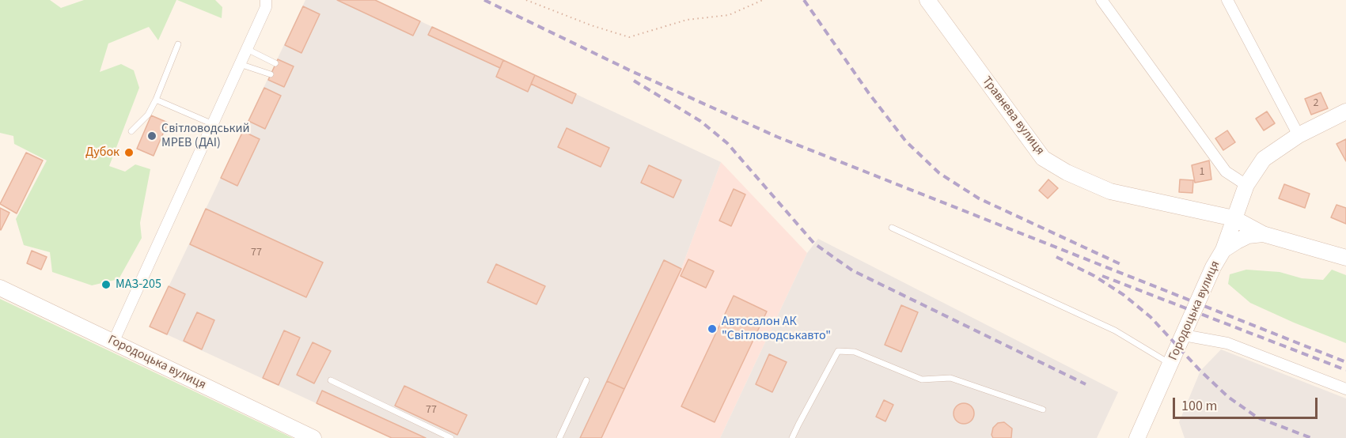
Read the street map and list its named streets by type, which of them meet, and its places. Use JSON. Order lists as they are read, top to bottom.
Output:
{
  "streets": {
    "main road": ["Травнева вулиця", "Городоцька вулиця"]
  },
  "crossings": [
    ["Травнева вулиця", "Городоцька вулиця"]
  ],
  "places": [
    "Світловодський МРЕВ (ДАІ)",
    "Дубок",
    "МАЗ-205",
    "Автосалон АК \"Світловодськавто\""
  ],
  "house_numbers": [
    "2",
    "1",
    "77",
    "77"
  ],
  "scale_bar": "100 m"
}
